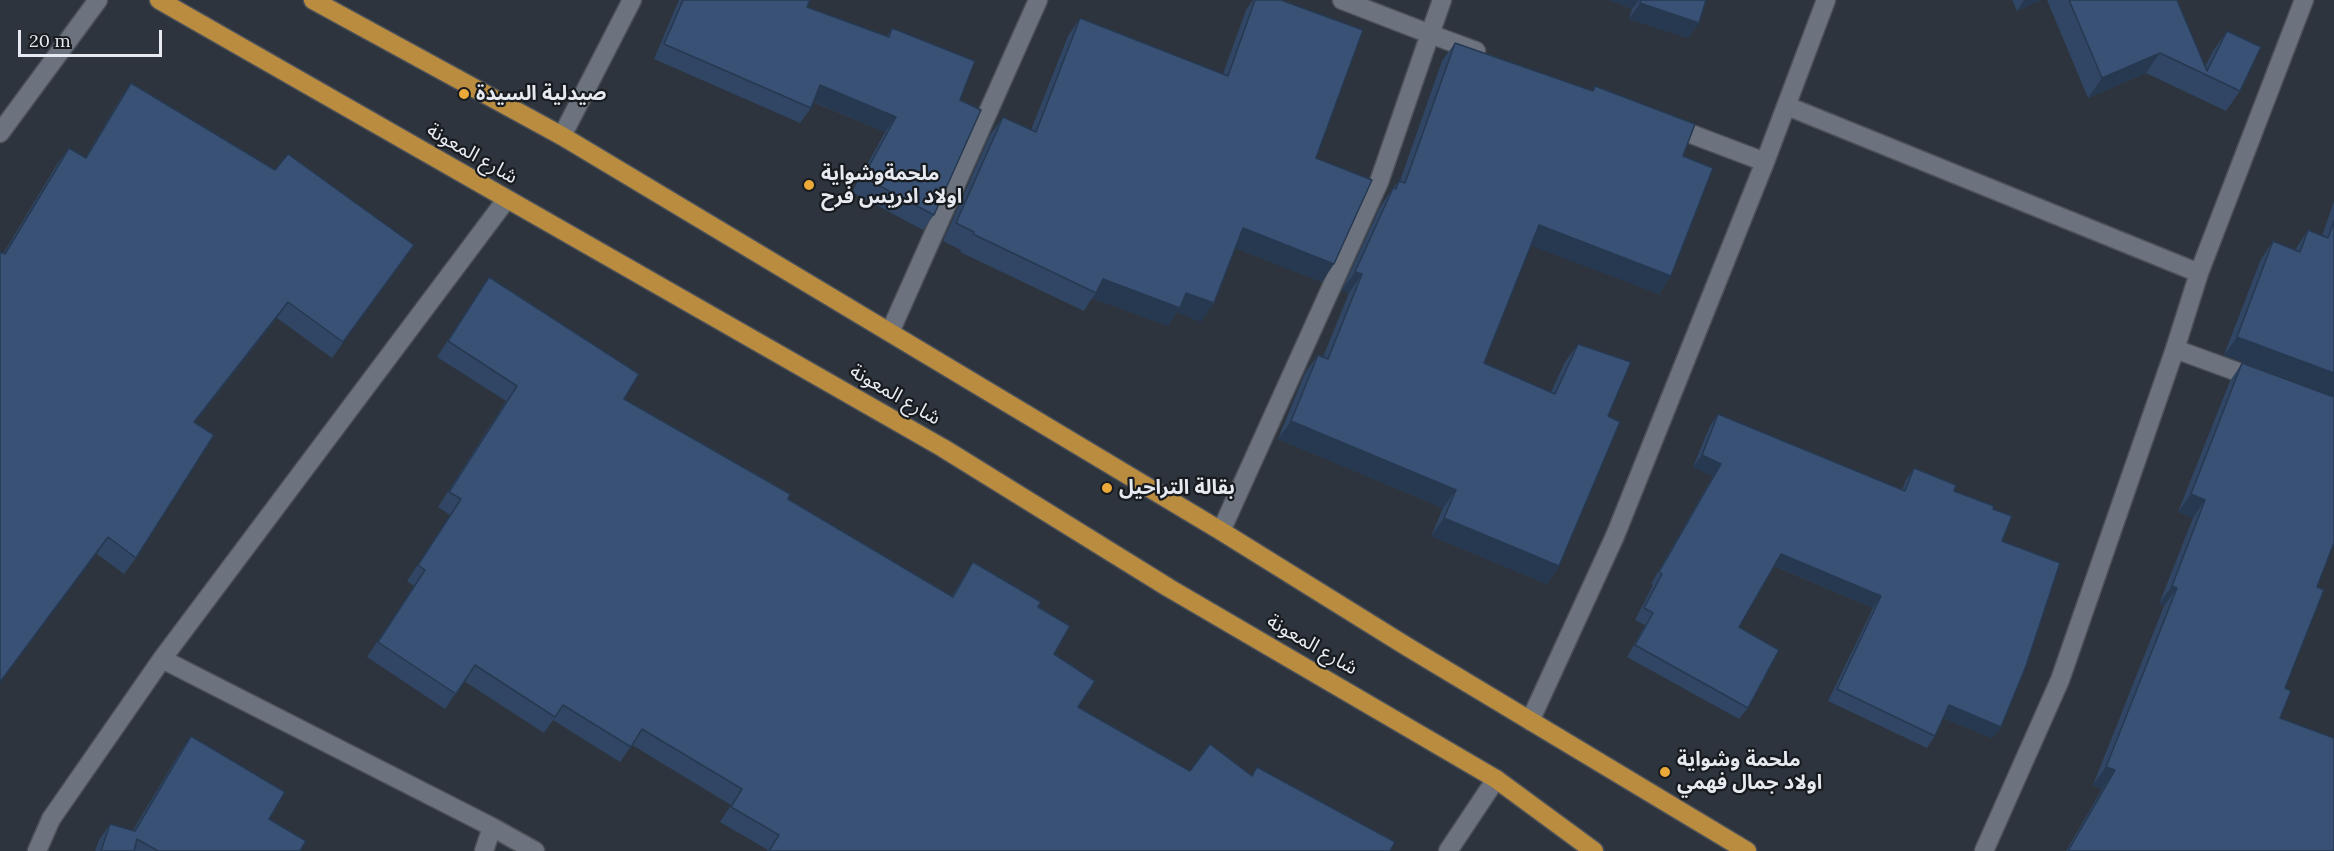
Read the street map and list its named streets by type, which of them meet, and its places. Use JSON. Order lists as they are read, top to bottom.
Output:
{
  "streets": {
    "highway": ["شارع المعونة"]
  },
  "places": [
    "صيدلية السيدة",
    "ملحمةوشواية اولاد ادريس فرح",
    "بقالة التراحيل",
    "ملحمة وشواية اولاد جمال فهمي"
  ],
  "scale_bar": "20 m"
}
